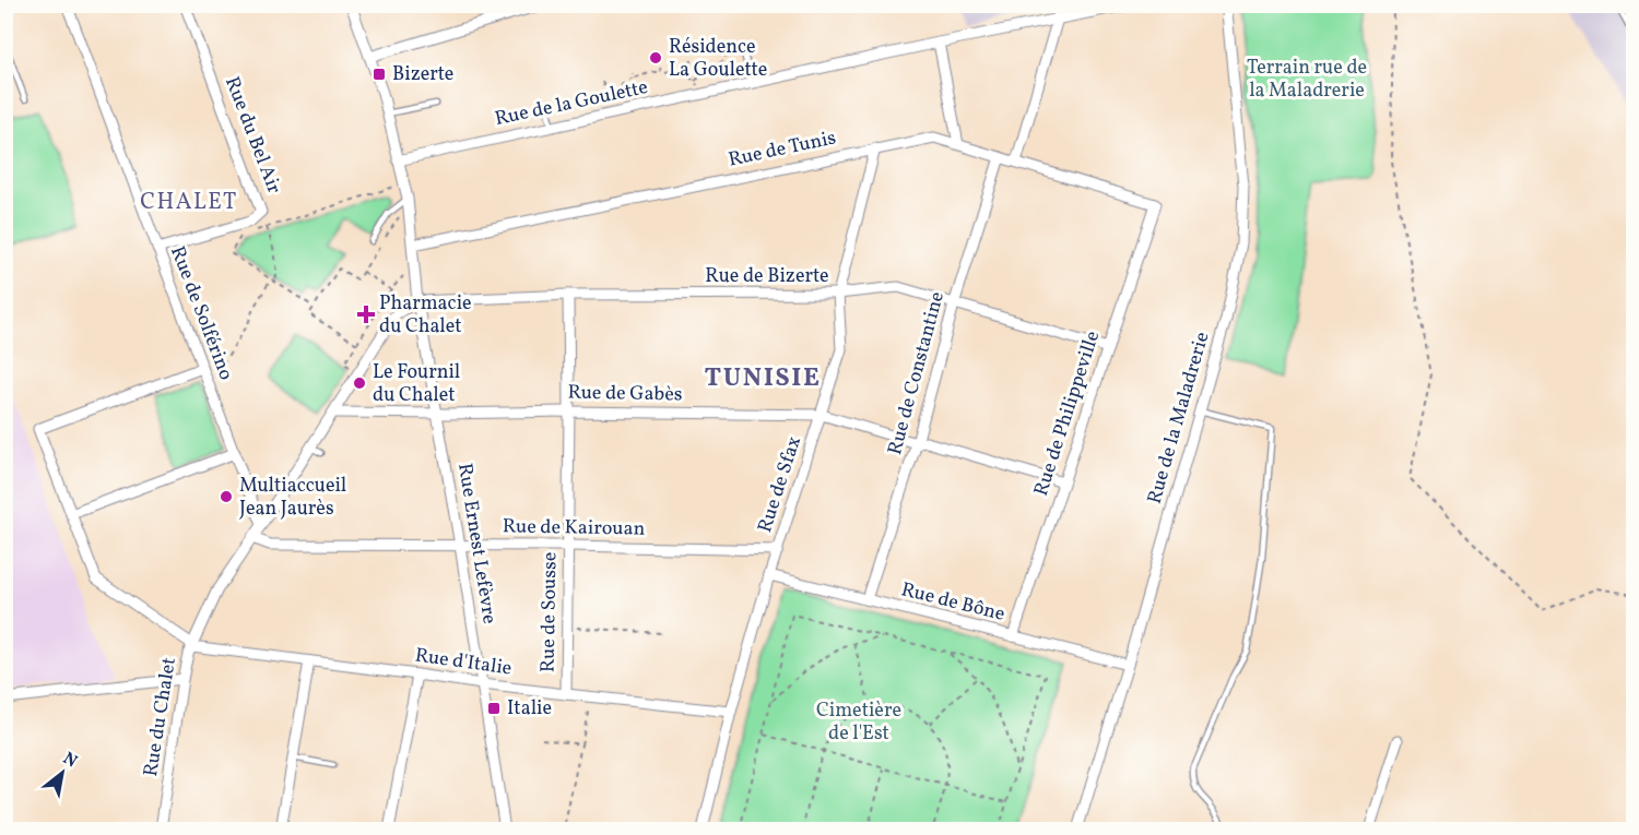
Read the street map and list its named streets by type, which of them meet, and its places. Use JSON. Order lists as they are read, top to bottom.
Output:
{
  "streets": {
    "street": [
      "Rue de la Goulette",
      "Rue du Bel Air",
      "Rue de Tunis",
      "Rue de Bizerte",
      "Rue de Solférino",
      "Rue de Constantine",
      "Rue de Gabès",
      "Rue de Philippeville",
      "Rue de la Maladrerie",
      "Rue de Sfax",
      "Rue de Kairouan",
      "Rue Ernest Lefèvre",
      "Rue de Bône",
      "Rue de Sousse",
      "Rue d'Italie",
      "Rue du Chalet"
    ]
  },
  "crossings": [
    ["Rue du Bel Air", "Rue de Solférino"],
    ["Rue de Tunis", "Rue de Constantine"],
    ["Rue de Tunis", "Rue de Philippeville"],
    ["Rue de Tunis", "Rue de Sfax"],
    ["Rue de Bizerte", "Rue de Constantine"],
    ["Rue de Bizerte", "Rue de Philippeville"],
    ["Rue de Bizerte", "Rue de Sfax"],
    ["Rue de Bizerte", "Rue Ernest Lefèvre"],
    ["Rue de Bizerte", "Rue de Sousse"],
    ["Rue de Bizerte", "Rue du Chalet"],
    ["Rue de Solférino", "Rue du Chalet"],
    ["Rue de Constantine", "Rue de Gabès"],
    ["Rue de Constantine", "Rue de Bône"],
    ["Rue de Gabès", "Rue de Philippeville"],
    ["Rue de Gabès", "Rue de Sfax"],
    ["Rue de Gabès", "Rue Ernest Lefèvre"],
    ["Rue de Gabès", "Rue de Sousse"],
    ["Rue de Gabès", "Rue du Chalet"],
    ["Rue de Philippeville", "Rue de Bône"],
    ["Rue de la Maladrerie", "Rue de Bône"],
    ["Rue de Sfax", "Rue de Kairouan"],
    ["Rue de Sfax", "Rue de Bône"],
    ["Rue de Sfax", "Rue d'Italie"],
    ["Rue de Kairouan", "Rue Ernest Lefèvre"],
    ["Rue de Kairouan", "Rue de Sousse"],
    ["Rue de Kairouan", "Rue du Chalet"],
    ["Rue Ernest Lefèvre", "Rue d'Italie"],
    ["Rue Ernest Lefèvre", "Rue du Chalet"],
    ["Rue de Sousse", "Rue d'Italie"],
    ["Rue d'Italie", "Rue du Chalet"]
  ],
  "districts": ["CHALET", "TUNISIE"],
  "parks": ["Terrain rue de la Maladrerie", "Cimetière de l'Est"],
  "places": {
    "other": ["Résidence La Goulette", "Le Fournil du Chalet", "Multiaccueil Jean Jaurès"],
    "transit": ["Bizerte", "Italie"],
    "health": ["Pharmacie du Chalet"]
  },
  "north": "top right"
}
